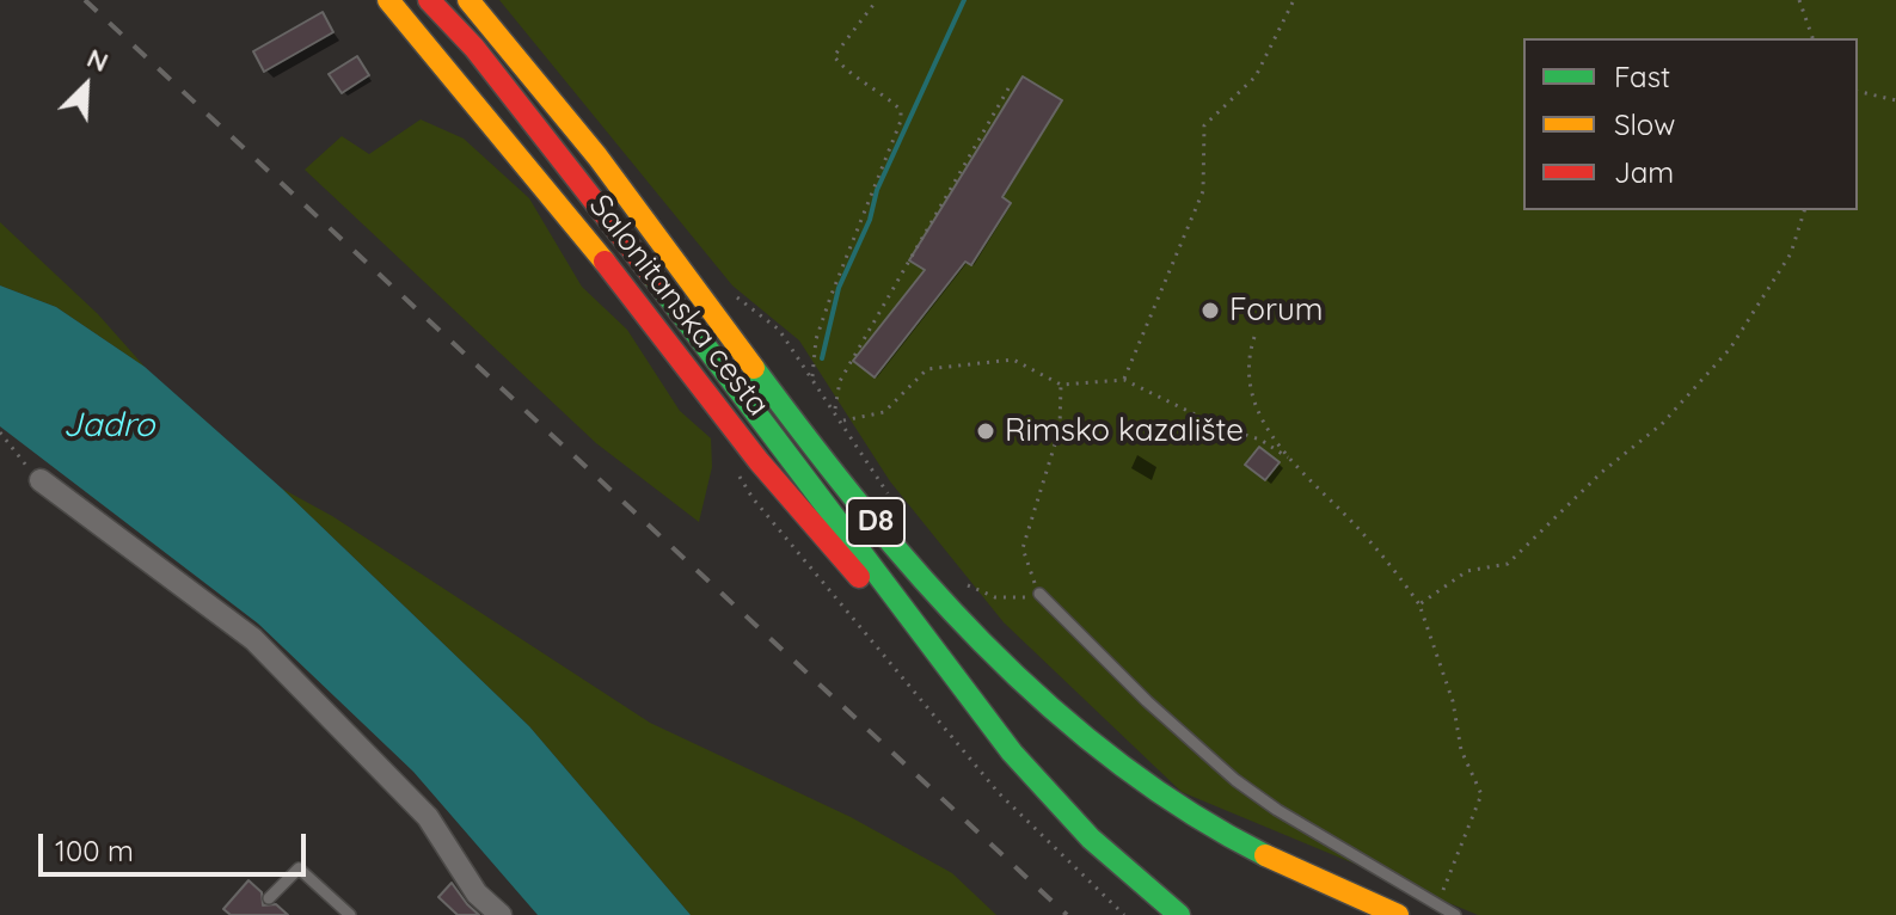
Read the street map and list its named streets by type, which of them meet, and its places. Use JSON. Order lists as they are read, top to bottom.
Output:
{
  "streets": {
    "main road": ["Salonitanska cesta", "D8"]
  },
  "crossings": [
    ["Salonitanska cesta", "D8"]
  ],
  "water": ["Jadro"],
  "places": ["Forum", "Rimsko kazalište"],
  "legend": ["Fast", "Slow", "Jam"],
  "scale_bar": "100 m",
  "north": "top right"
}
